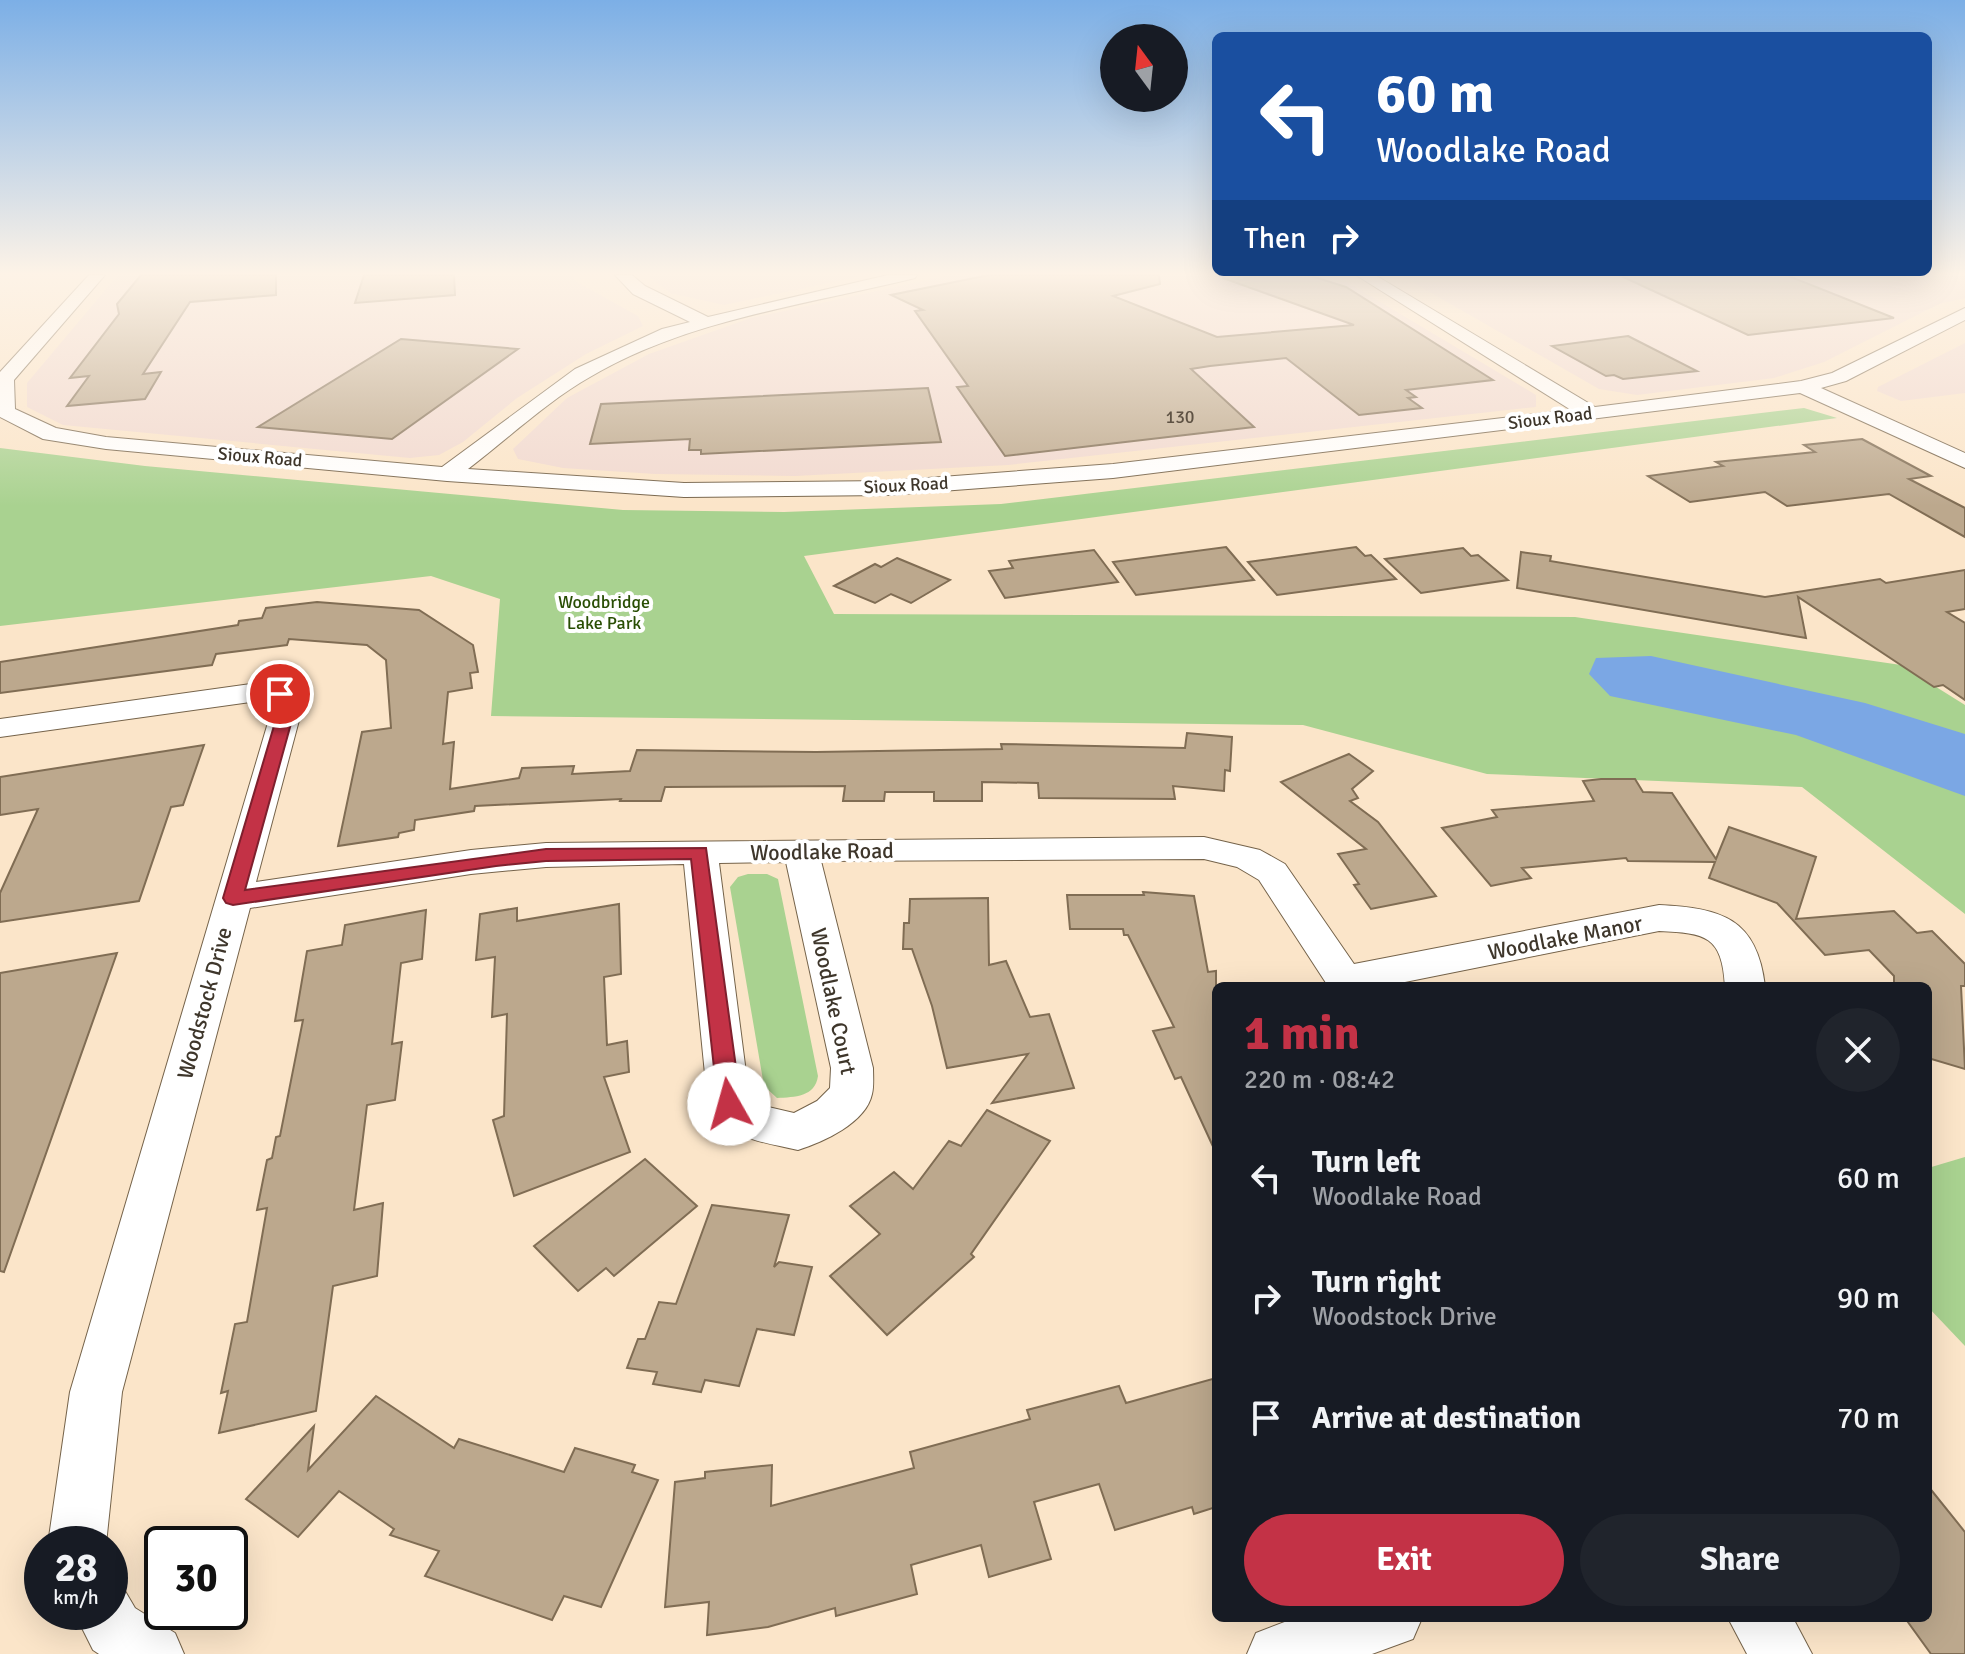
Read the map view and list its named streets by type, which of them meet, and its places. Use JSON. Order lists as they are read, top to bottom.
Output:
{
  "streets": {
    "street": [
      "Sioux Road",
      "Woodlake Road",
      "Woodlake Manor",
      "Woodlake Court",
      "Woodstock Drive"
    ]
  },
  "crossings": [
    ["Woodlake Road", "Woodlake Court"],
    ["Woodlake Road", "Woodstock Drive"]
  ],
  "parks": ["Woodbridge Lake Park"],
  "house_numbers": ["130"],
  "north": "top",
  "page": {
    "turn": ["60 m", "Woodlake Road"],
    "then": "Then",
    "heading": ["1 min", "220 m · 08:42"],
    "list": [
      {
        "name": "Turn left",
        "note": "Woodlake Road",
        "value": "60 m"
      },
      {
        "name": "Turn right",
        "note": "Woodstock Drive",
        "value": "90 m"
      },
      {
        "name": "Arrive at destination",
        "value": "70 m"
      }
    ],
    "buttons": ["Exit", "Share"],
    "speed": "28 km/h",
    "limit": "30"
  }
}
